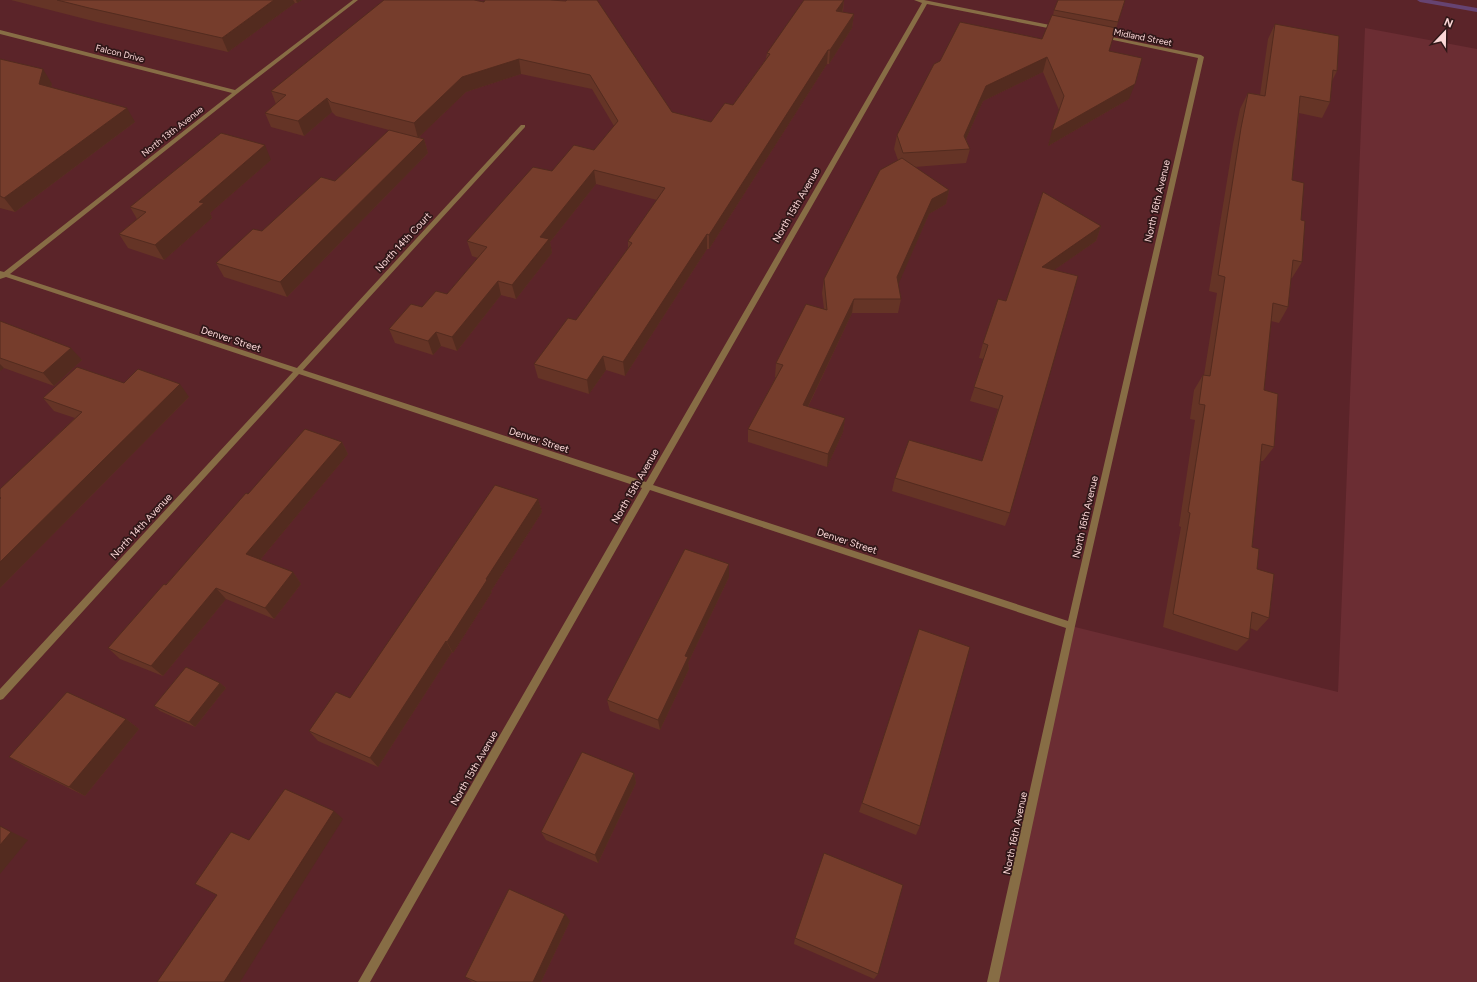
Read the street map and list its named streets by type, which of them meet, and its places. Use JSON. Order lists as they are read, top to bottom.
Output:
{
  "streets": {
    "street": [
      "Midland Street",
      "Falcon Drive",
      "North 13th Avenue",
      "North 16th Avenue",
      "North 15th Avenue",
      "North 14th Court",
      "Denver Street",
      "North 14th Avenue"
    ]
  },
  "crossings": [
    ["Midland Street", "North 16th Avenue"],
    ["Falcon Drive", "North 13th Avenue"],
    ["North 13th Avenue", "Denver Street"],
    ["North 16th Avenue", "Denver Street"],
    ["North 15th Avenue", "Denver Street"],
    ["North 14th Court", "Denver Street"],
    ["North 14th Court", "North 14th Avenue"],
    ["Denver Street", "North 14th Avenue"]
  ],
  "north": "top"
}
